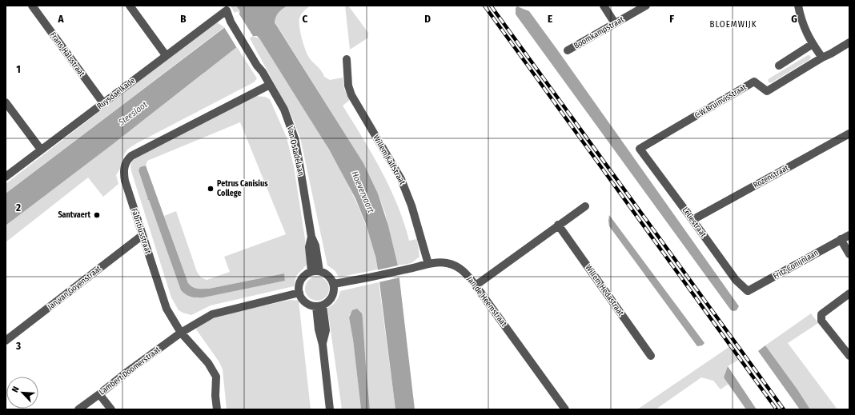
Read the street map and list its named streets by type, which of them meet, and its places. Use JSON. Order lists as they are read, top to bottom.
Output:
{
  "streets": {
    "street": [
      "Boomkampstraat",
      "Frans Halsstraat",
      "Ruysdaelkade",
      "C.W.Bruinvisstraat",
      "Van Ostadelaan",
      "Willem Kalfstraat",
      "Rozenstraat",
      "Leliestraat",
      "Fabritiusstraat",
      "Fritz Conijnlaan",
      "Jan van Goyenstraat",
      "Willem Hedastraat",
      "Jan de Heemstraat",
      "Lambert Doomerstraat"
    ]
  },
  "crossings": [
    ["Frans Halsstraat", "Ruysdaelkade"],
    ["Ruysdaelkade", "Van Ostadelaan"],
    ["C.W.Bruinvisstraat", "Leliestraat"],
    ["Van Ostadelaan", "Fabritiusstraat"],
    ["Van Ostadelaan", "Jan de Heemstraat"],
    ["Willem Kalfstraat", "Jan de Heemstraat"],
    ["Rozenstraat", "Leliestraat"],
    ["Leliestraat", "Fritz Conijnlaan"],
    ["Fabritiusstraat", "Jan van Goyenstraat"],
    ["Fabritiusstraat", "Lambert Doomerstraat"]
  ],
  "districts": ["BLOEMWIJK"],
  "water": ["Steesloot", "Hoevervaart"],
  "places": ["Petrus Canisius College", "Santvaert"],
  "north": "top left",
  "grid": {
    "columns": [
      "A",
      "B",
      "C",
      "D",
      "E",
      "F",
      "G"
    ],
    "rows": ["1", "2", "3"]
  }
}
